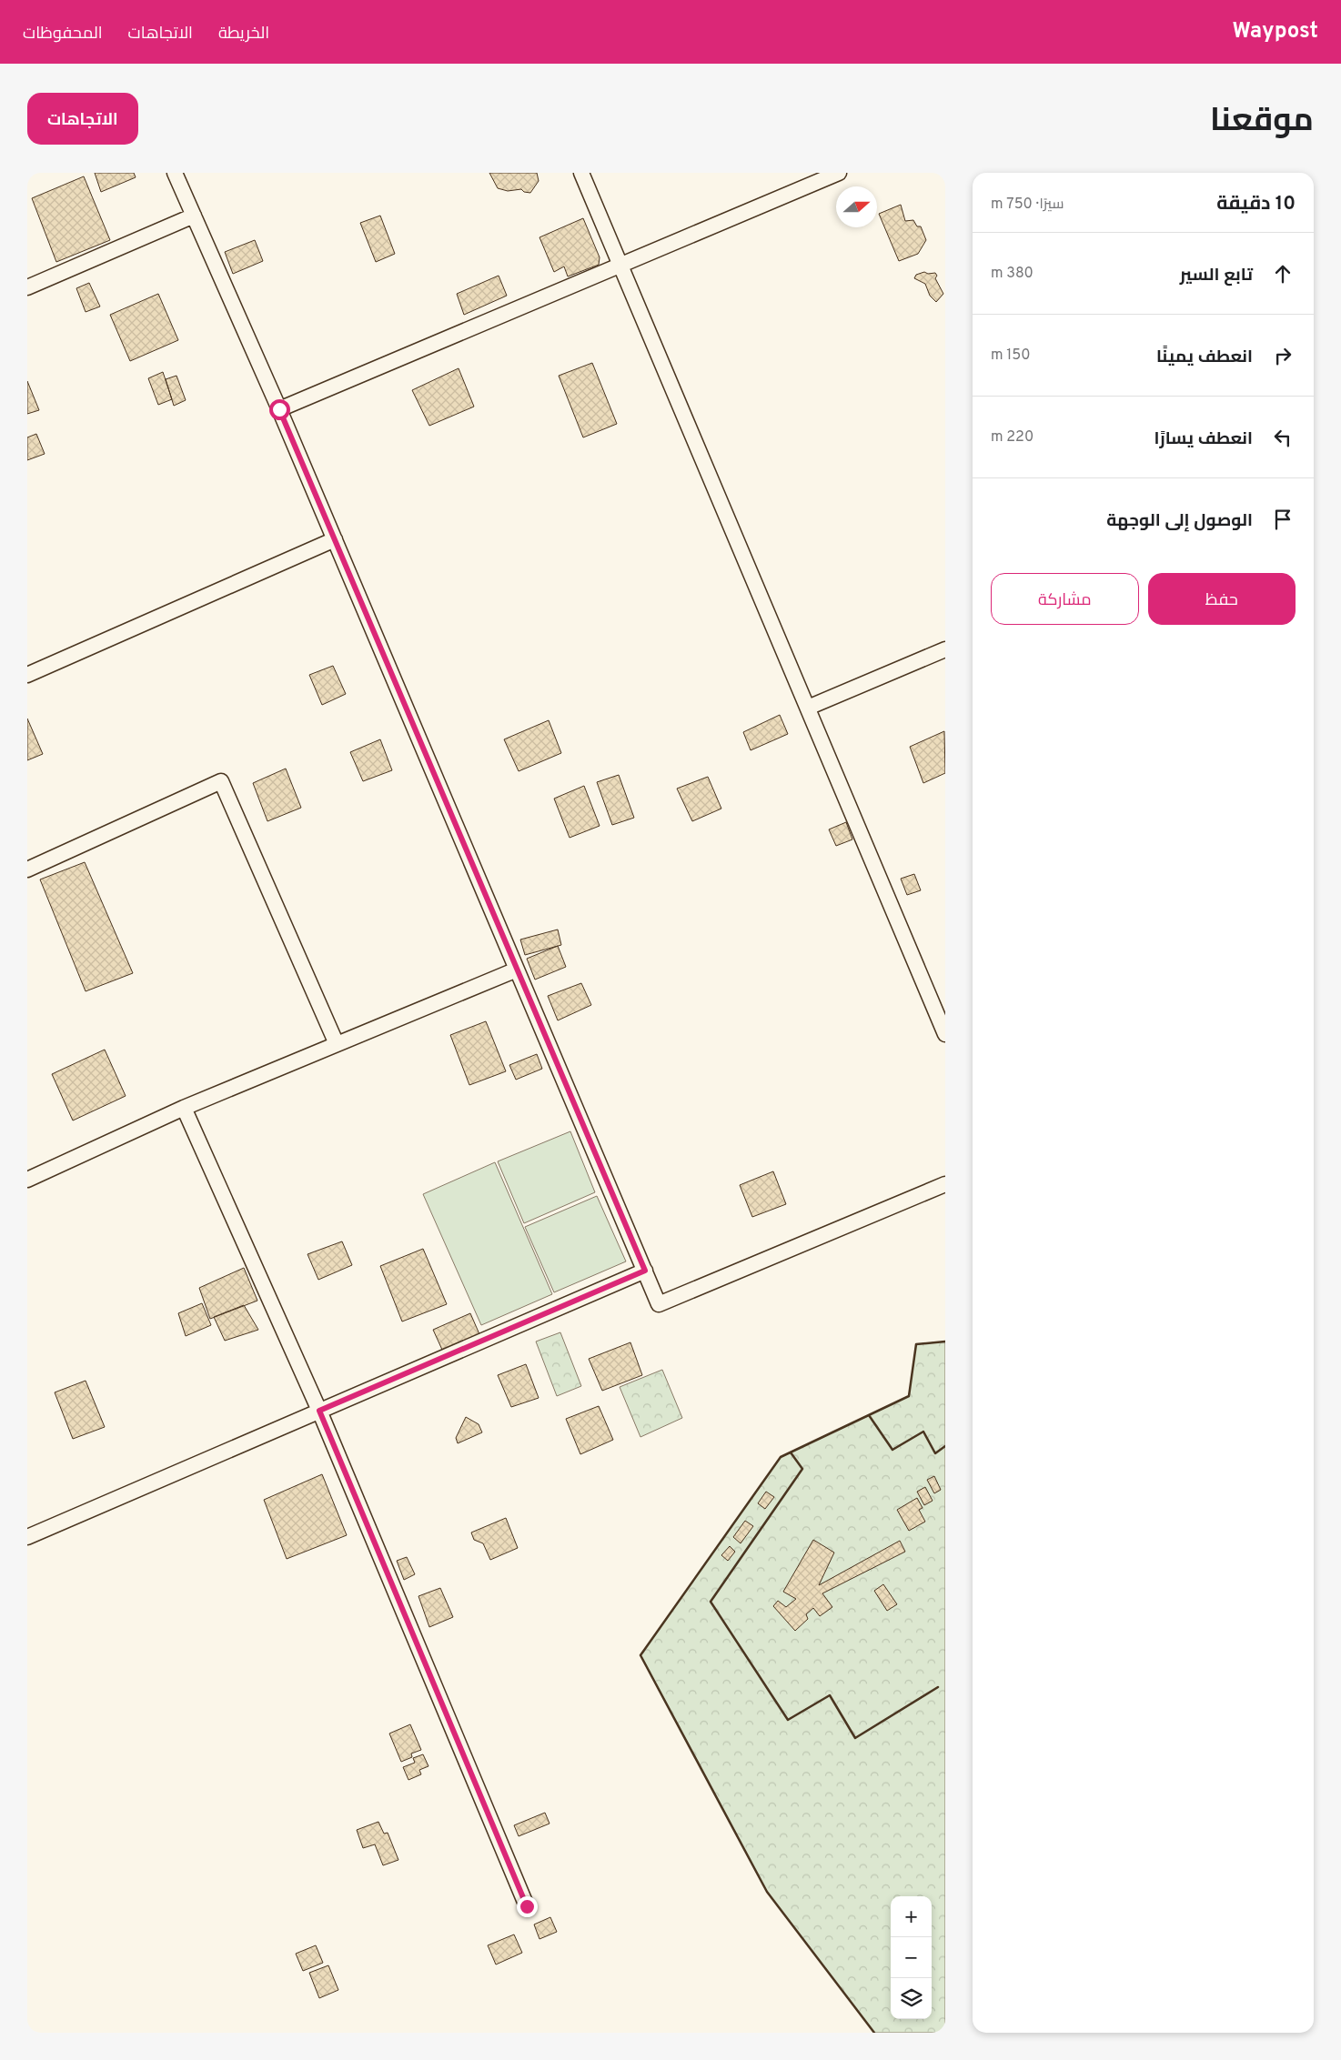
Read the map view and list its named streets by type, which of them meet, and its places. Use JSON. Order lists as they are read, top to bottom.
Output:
{
  "north": "right",
  "page": {
    "header": "Waypost",
    "nav": ["الخريطة", "الاتجاهات", "المحفوظات"],
    "title": "موقعنا",
    "buttons": [
      "الاتجاهات",
      ["حفظ", "مشاركة"]
    ],
    "heading": ["10 دقيقة", "سيرًا · 750 m"],
    "list": [
      ["تابع السير", "380 m"],
      ["انعطف يمينًا", "150 m"],
      ["انعطف يسارًا", "220 m"],
      "الوصول إلى الوجهة"
    ],
    "map_buttons": ["+", "−"]
  }
}
